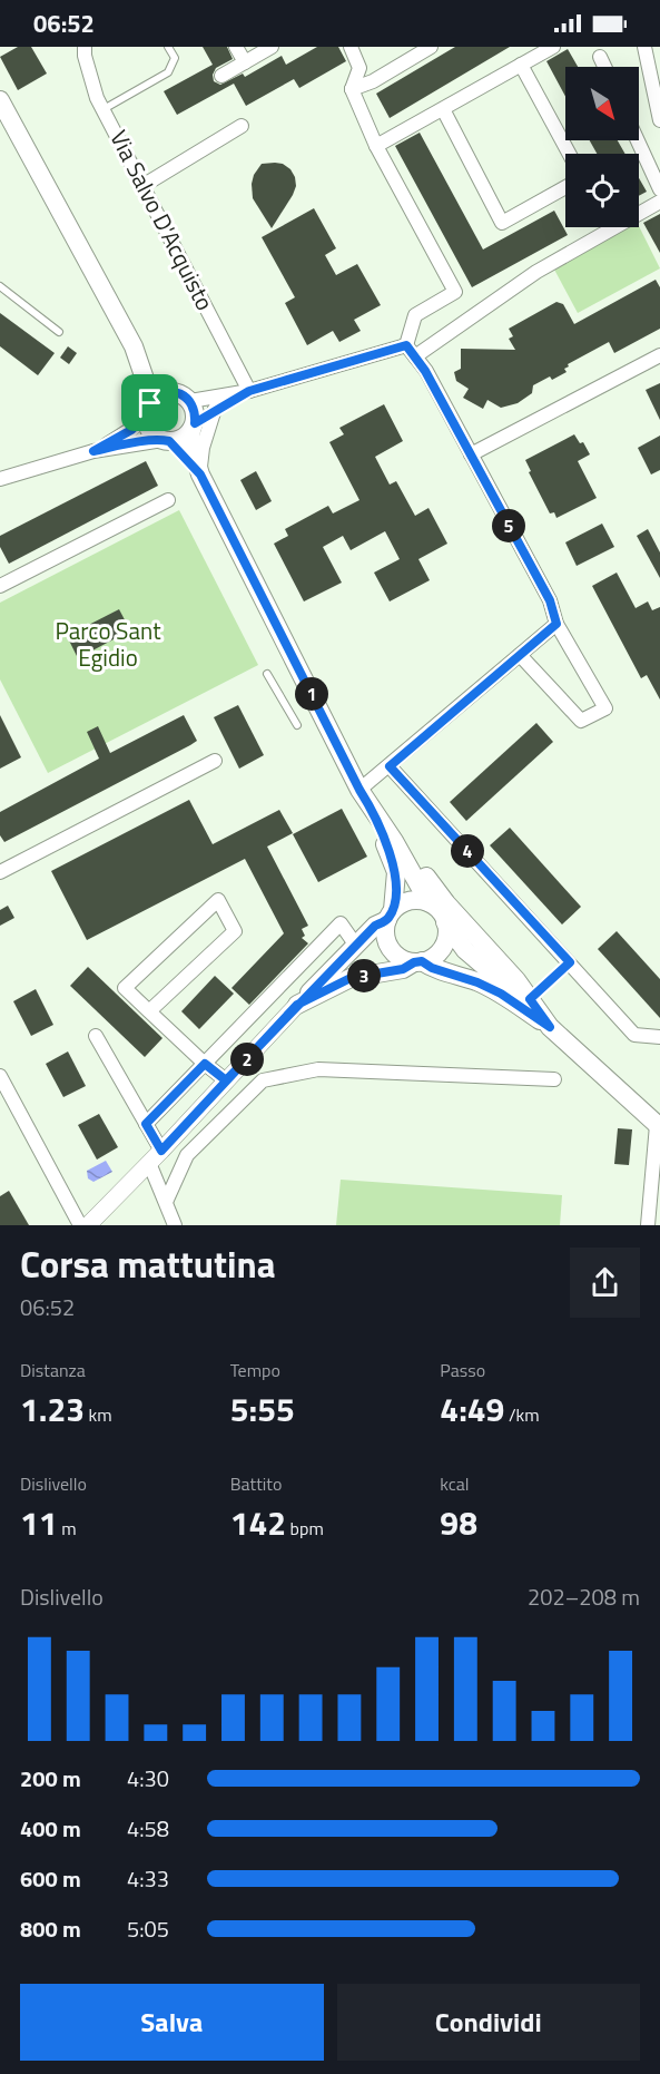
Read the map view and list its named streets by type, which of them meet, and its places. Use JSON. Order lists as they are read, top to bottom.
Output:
{
  "streets": {
    "street": ["Via Salvo D'Acquisto"]
  },
  "parks": ["Parco Sant Egidio"],
  "north": "bottom right",
  "page": {
    "status": "06:52",
    "pins": [
      "5",
      "1",
      "4",
      "3",
      "2"
    ],
    "heading": ["Corsa mattutina", "06:52"],
    "stats": [
      ["Distanza", "1.23 km"],
      ["Tempo", "5:55"],
      ["Passo", "4:49 /km"],
      ["Dislivello", "11 m"],
      ["Battito", "142 bpm"],
      ["kcal", "98"]
    ],
    "chart": ["Dislivello", "202–208 m"],
    "list": [
      {
        "name": "200 m",
        "note": "4:30"
      },
      {
        "name": "400 m",
        "note": "4:58"
      },
      {
        "name": "600 m",
        "note": "4:33"
      },
      {
        "name": "800 m",
        "note": "5:05"
      }
    ],
    "buttons": ["Salva", "Condividi"]
  }
}
